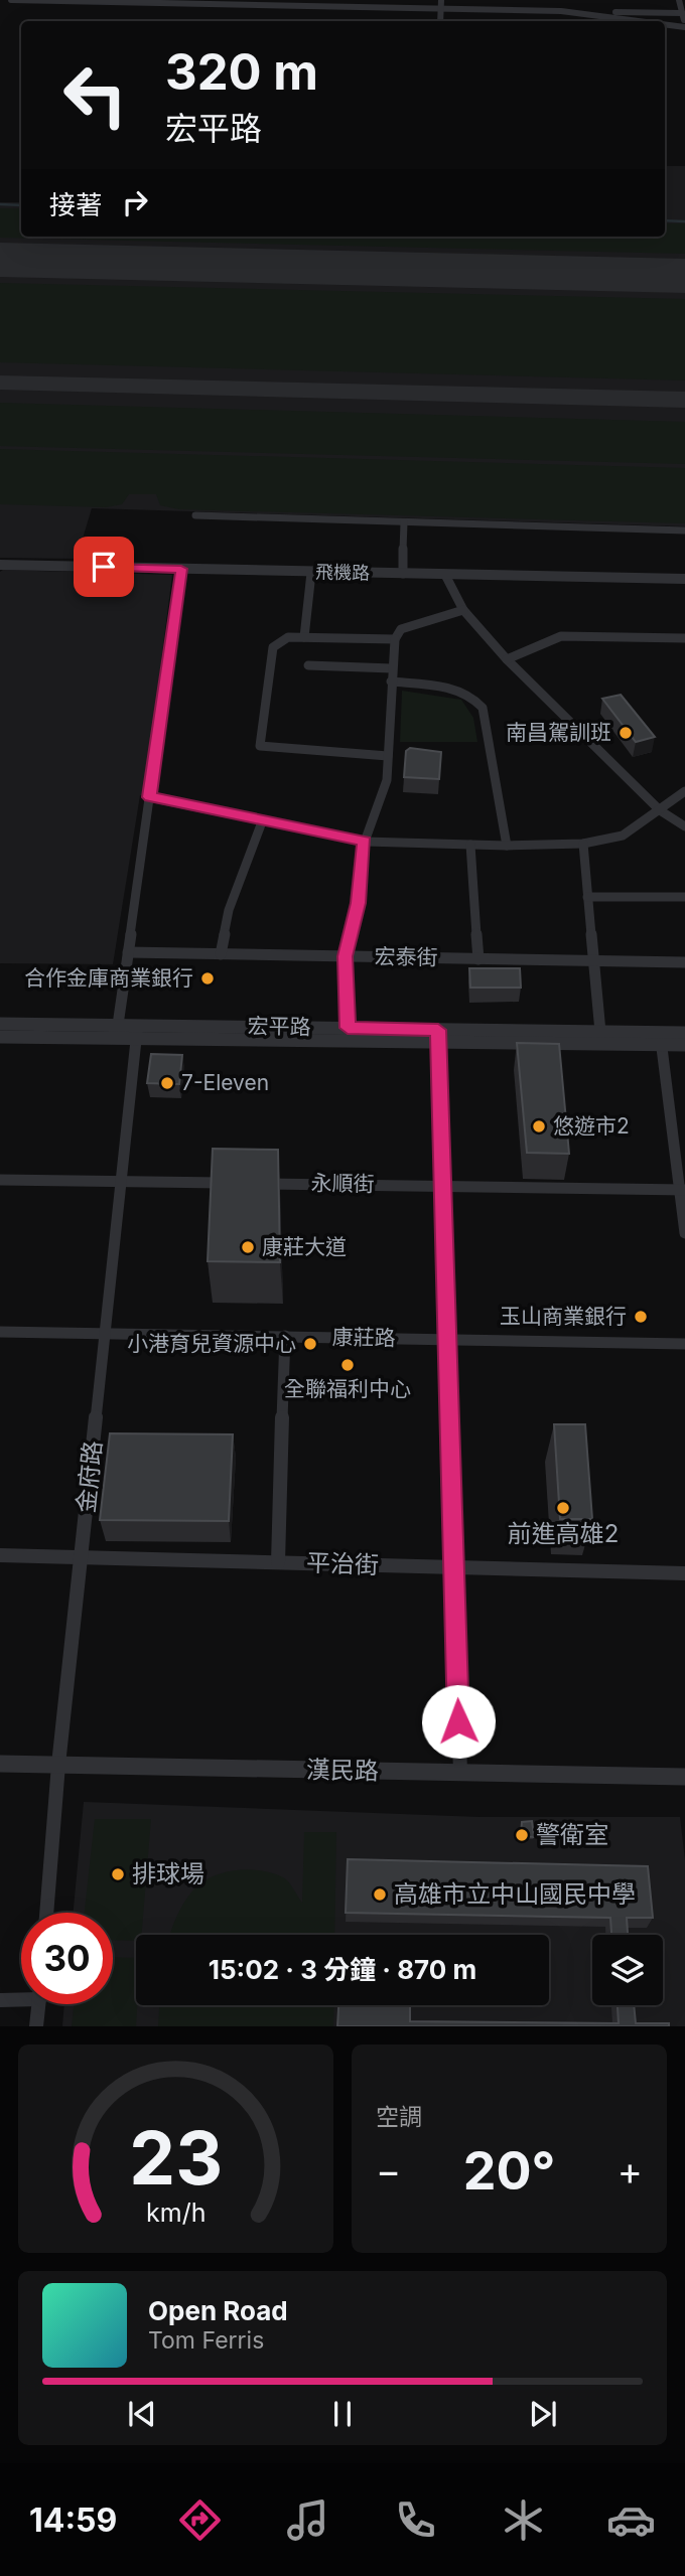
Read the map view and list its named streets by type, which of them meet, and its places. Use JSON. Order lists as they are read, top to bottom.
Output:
{
  "streets": {
    "street": [
      "飛機路",
      "宏泰街",
      "宏平路",
      "永順街",
      "康莊路",
      "金府路",
      "平治街",
      "漢民路"
    ]
  },
  "crossings": [
    ["宏平路", "金府路"],
    ["康莊路", "金府路"],
    ["金府路", "平治街"],
    ["金府路", "漢民路"]
  ],
  "places": [
    "南昌駕訓班",
    "合作金庫商業銀行",
    "7-Eleven",
    "悠遊市2",
    "康莊大道",
    "玉山商業銀行",
    "小港育兒資源中心",
    "全聯福利中心",
    "前進高雄2",
    "警衛室",
    "排球場",
    "高雄市立中山國民中學"
  ],
  "page": {
    "turn": ["320 m", "宏平路"],
    "then": "接著",
    "limit": "30",
    "trip": "15:02 · 3 分鐘 · 870 m",
    "tile": "空調",
    "heat": ["−", "20°", "+"],
    "song": ["Open Road", "Tom Ferris"],
    "tabs": "14:59",
    "gauge": ["23", "km/h"]
  }
}
